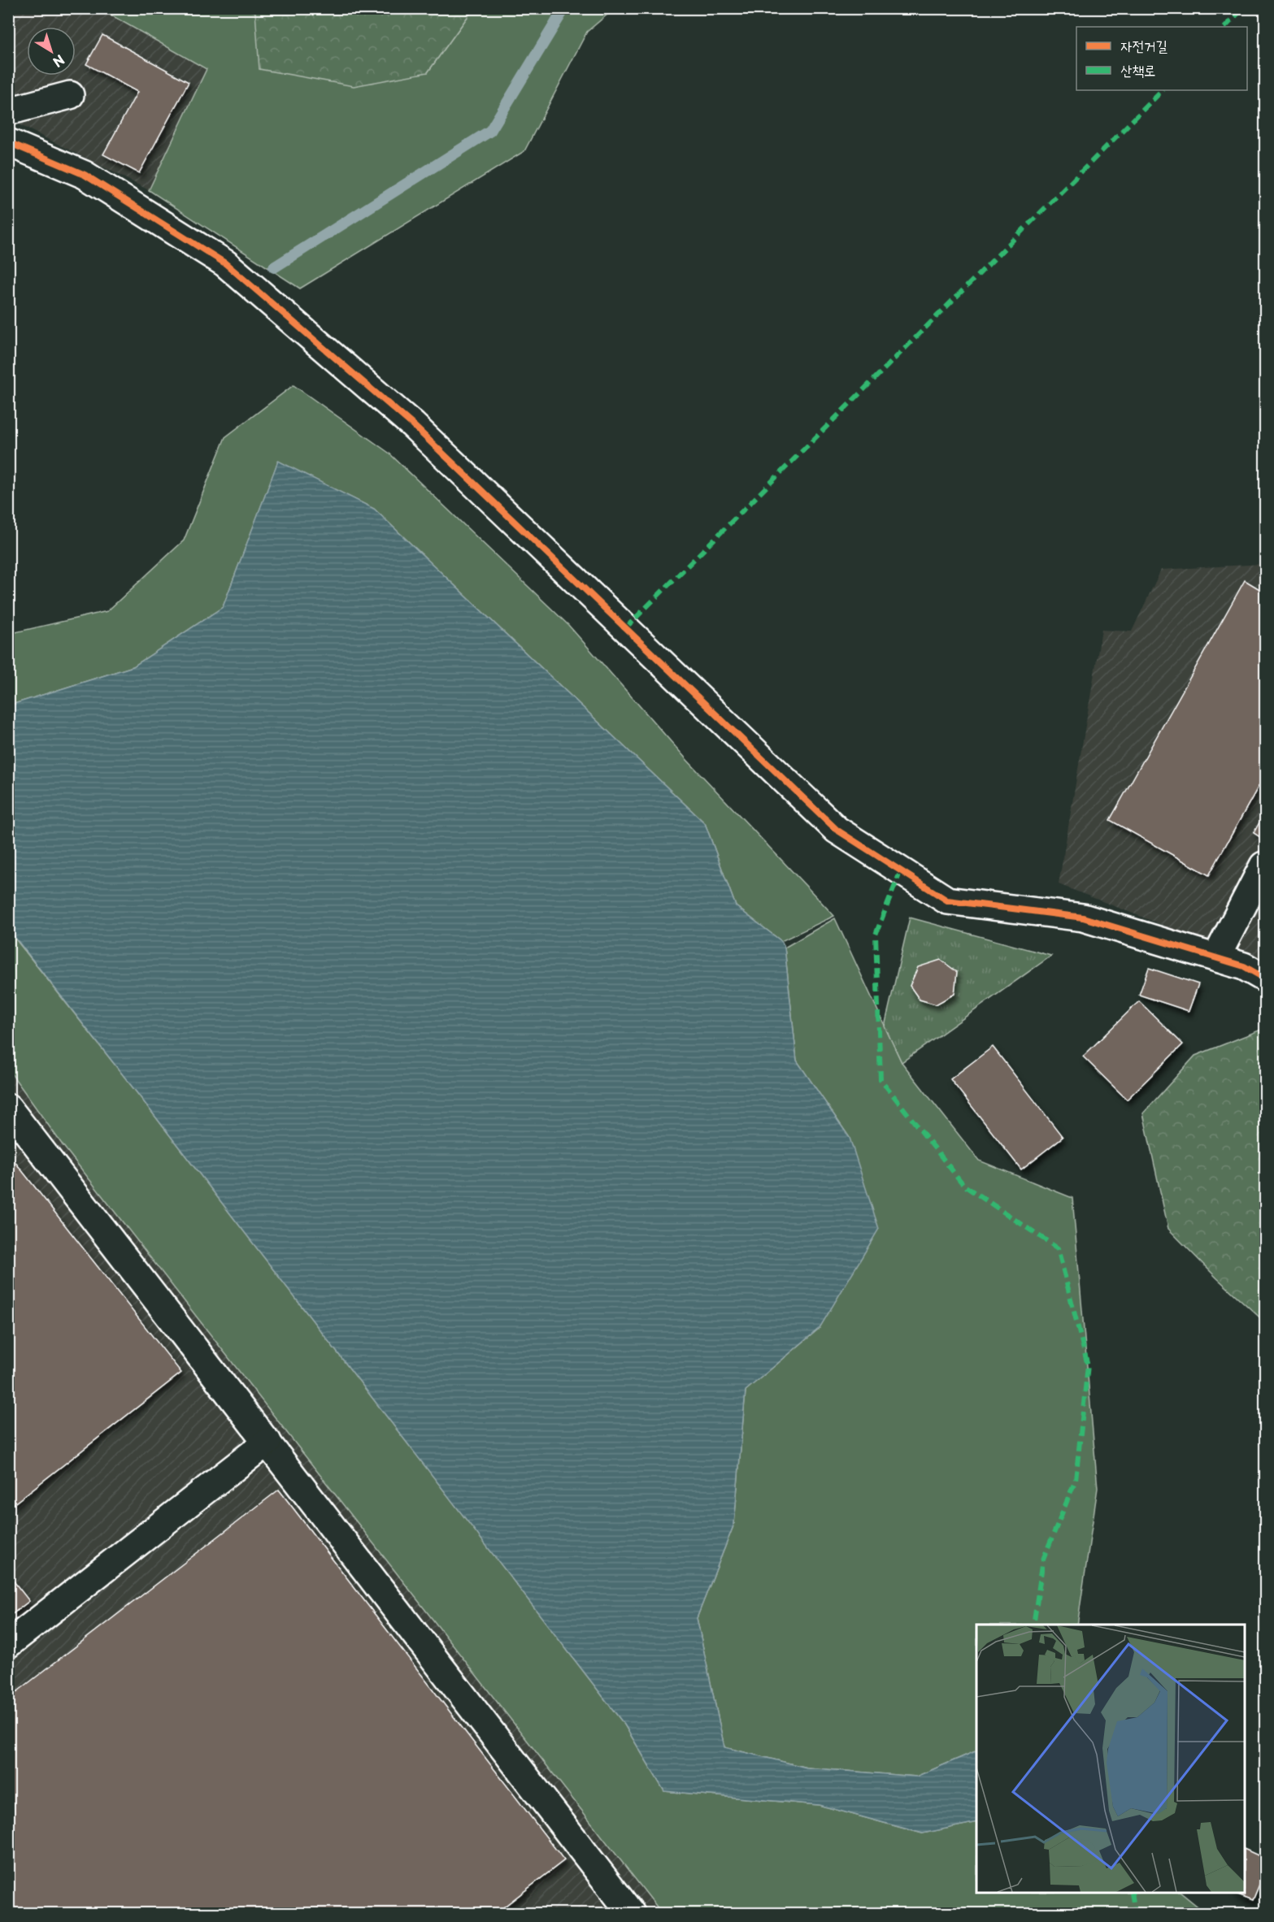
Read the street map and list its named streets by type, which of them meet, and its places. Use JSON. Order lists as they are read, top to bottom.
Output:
{
  "legend": ["자전거길", "산책로"],
  "north": "bottom right"
}
